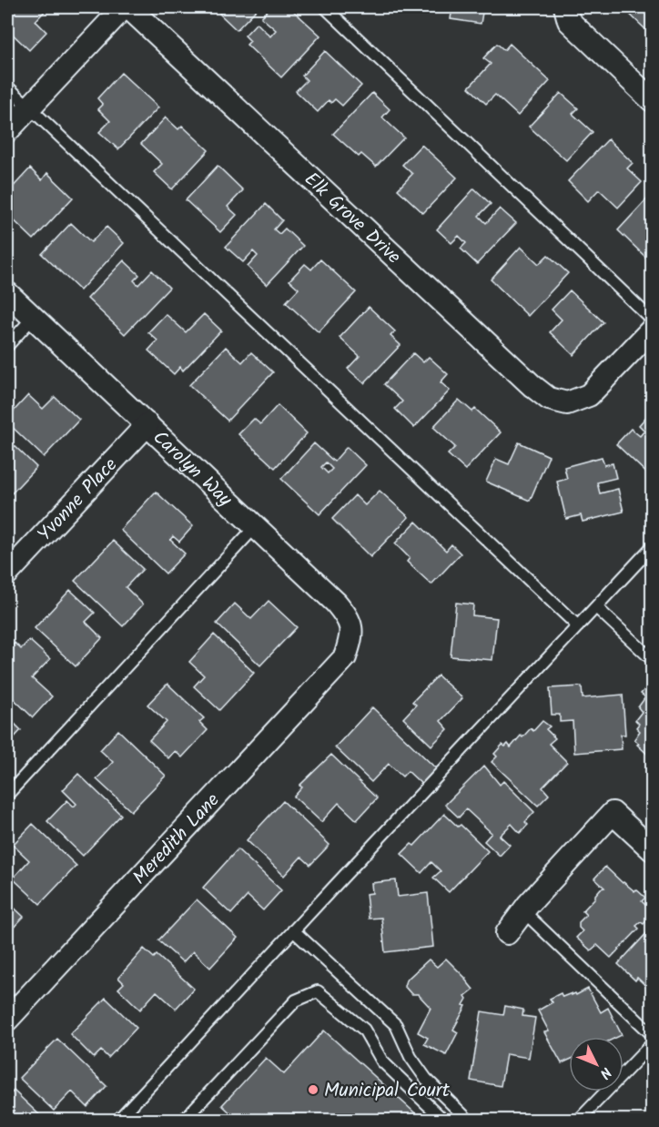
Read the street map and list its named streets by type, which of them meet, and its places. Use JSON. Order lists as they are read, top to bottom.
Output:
{
  "streets": {
    "street": [
      "Elk Grove Drive",
      "Carolyn Way",
      "Yvonne Place",
      "Meredith Lane"
    ]
  },
  "crossings": [
    ["Carolyn Way", "Yvonne Place"],
    ["Carolyn Way", "Meredith Lane"]
  ],
  "places": ["Municipal Court"],
  "north": "bottom right"
}
